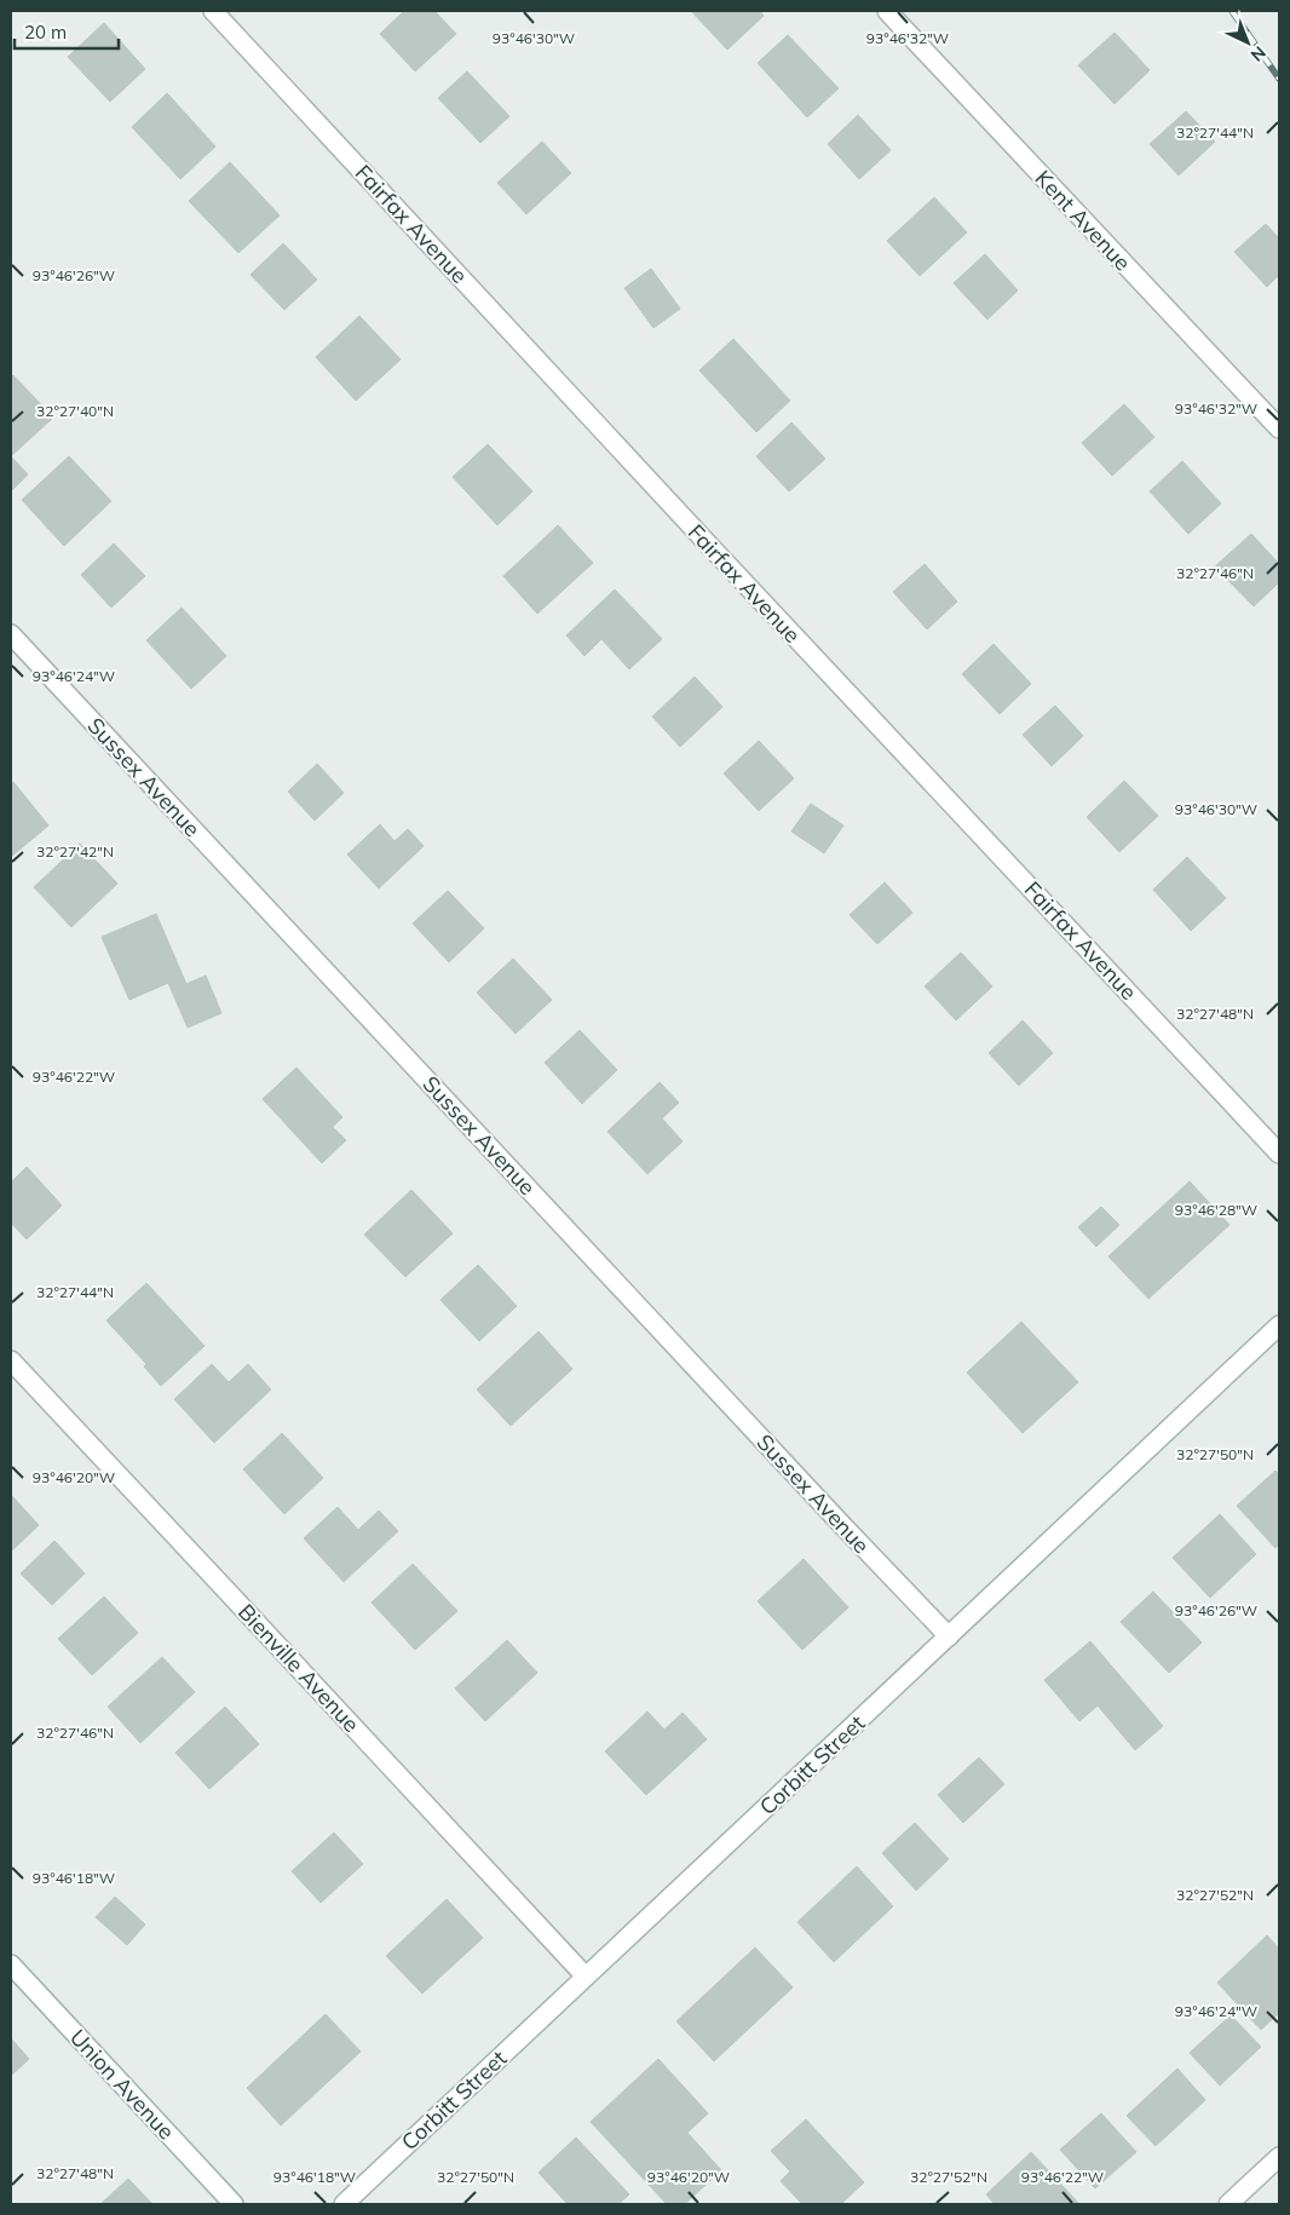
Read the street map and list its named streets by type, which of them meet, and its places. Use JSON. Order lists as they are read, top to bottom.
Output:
{
  "streets": {
    "street": [
      "Kent Avenue",
      "Fairfax Avenue",
      "Sussex Avenue",
      "Bienville Avenue",
      "Corbitt Street",
      "Union Avenue"
    ]
  },
  "crossings": [
    ["Sussex Avenue", "Corbitt Street"],
    ["Bienville Avenue", "Corbitt Street"]
  ],
  "scale_bar": "20 m",
  "north": "bottom right",
  "coordinates": [
    "93°46'30\"W",
    "93°46'32\"W",
    "32°27'44\"N",
    "93°46'26\"W",
    "32°27'40\"N",
    "32°27'46\"N",
    "93°46'24\"W",
    "32°27'42\"N",
    "32°27'48\"N",
    "93°46'22\"W",
    "93°46'28\"W",
    "32°27'50\"N",
    "93°46'20\"W",
    "93°46'18\"W",
    "32°27'52\"N"
  ]
}
